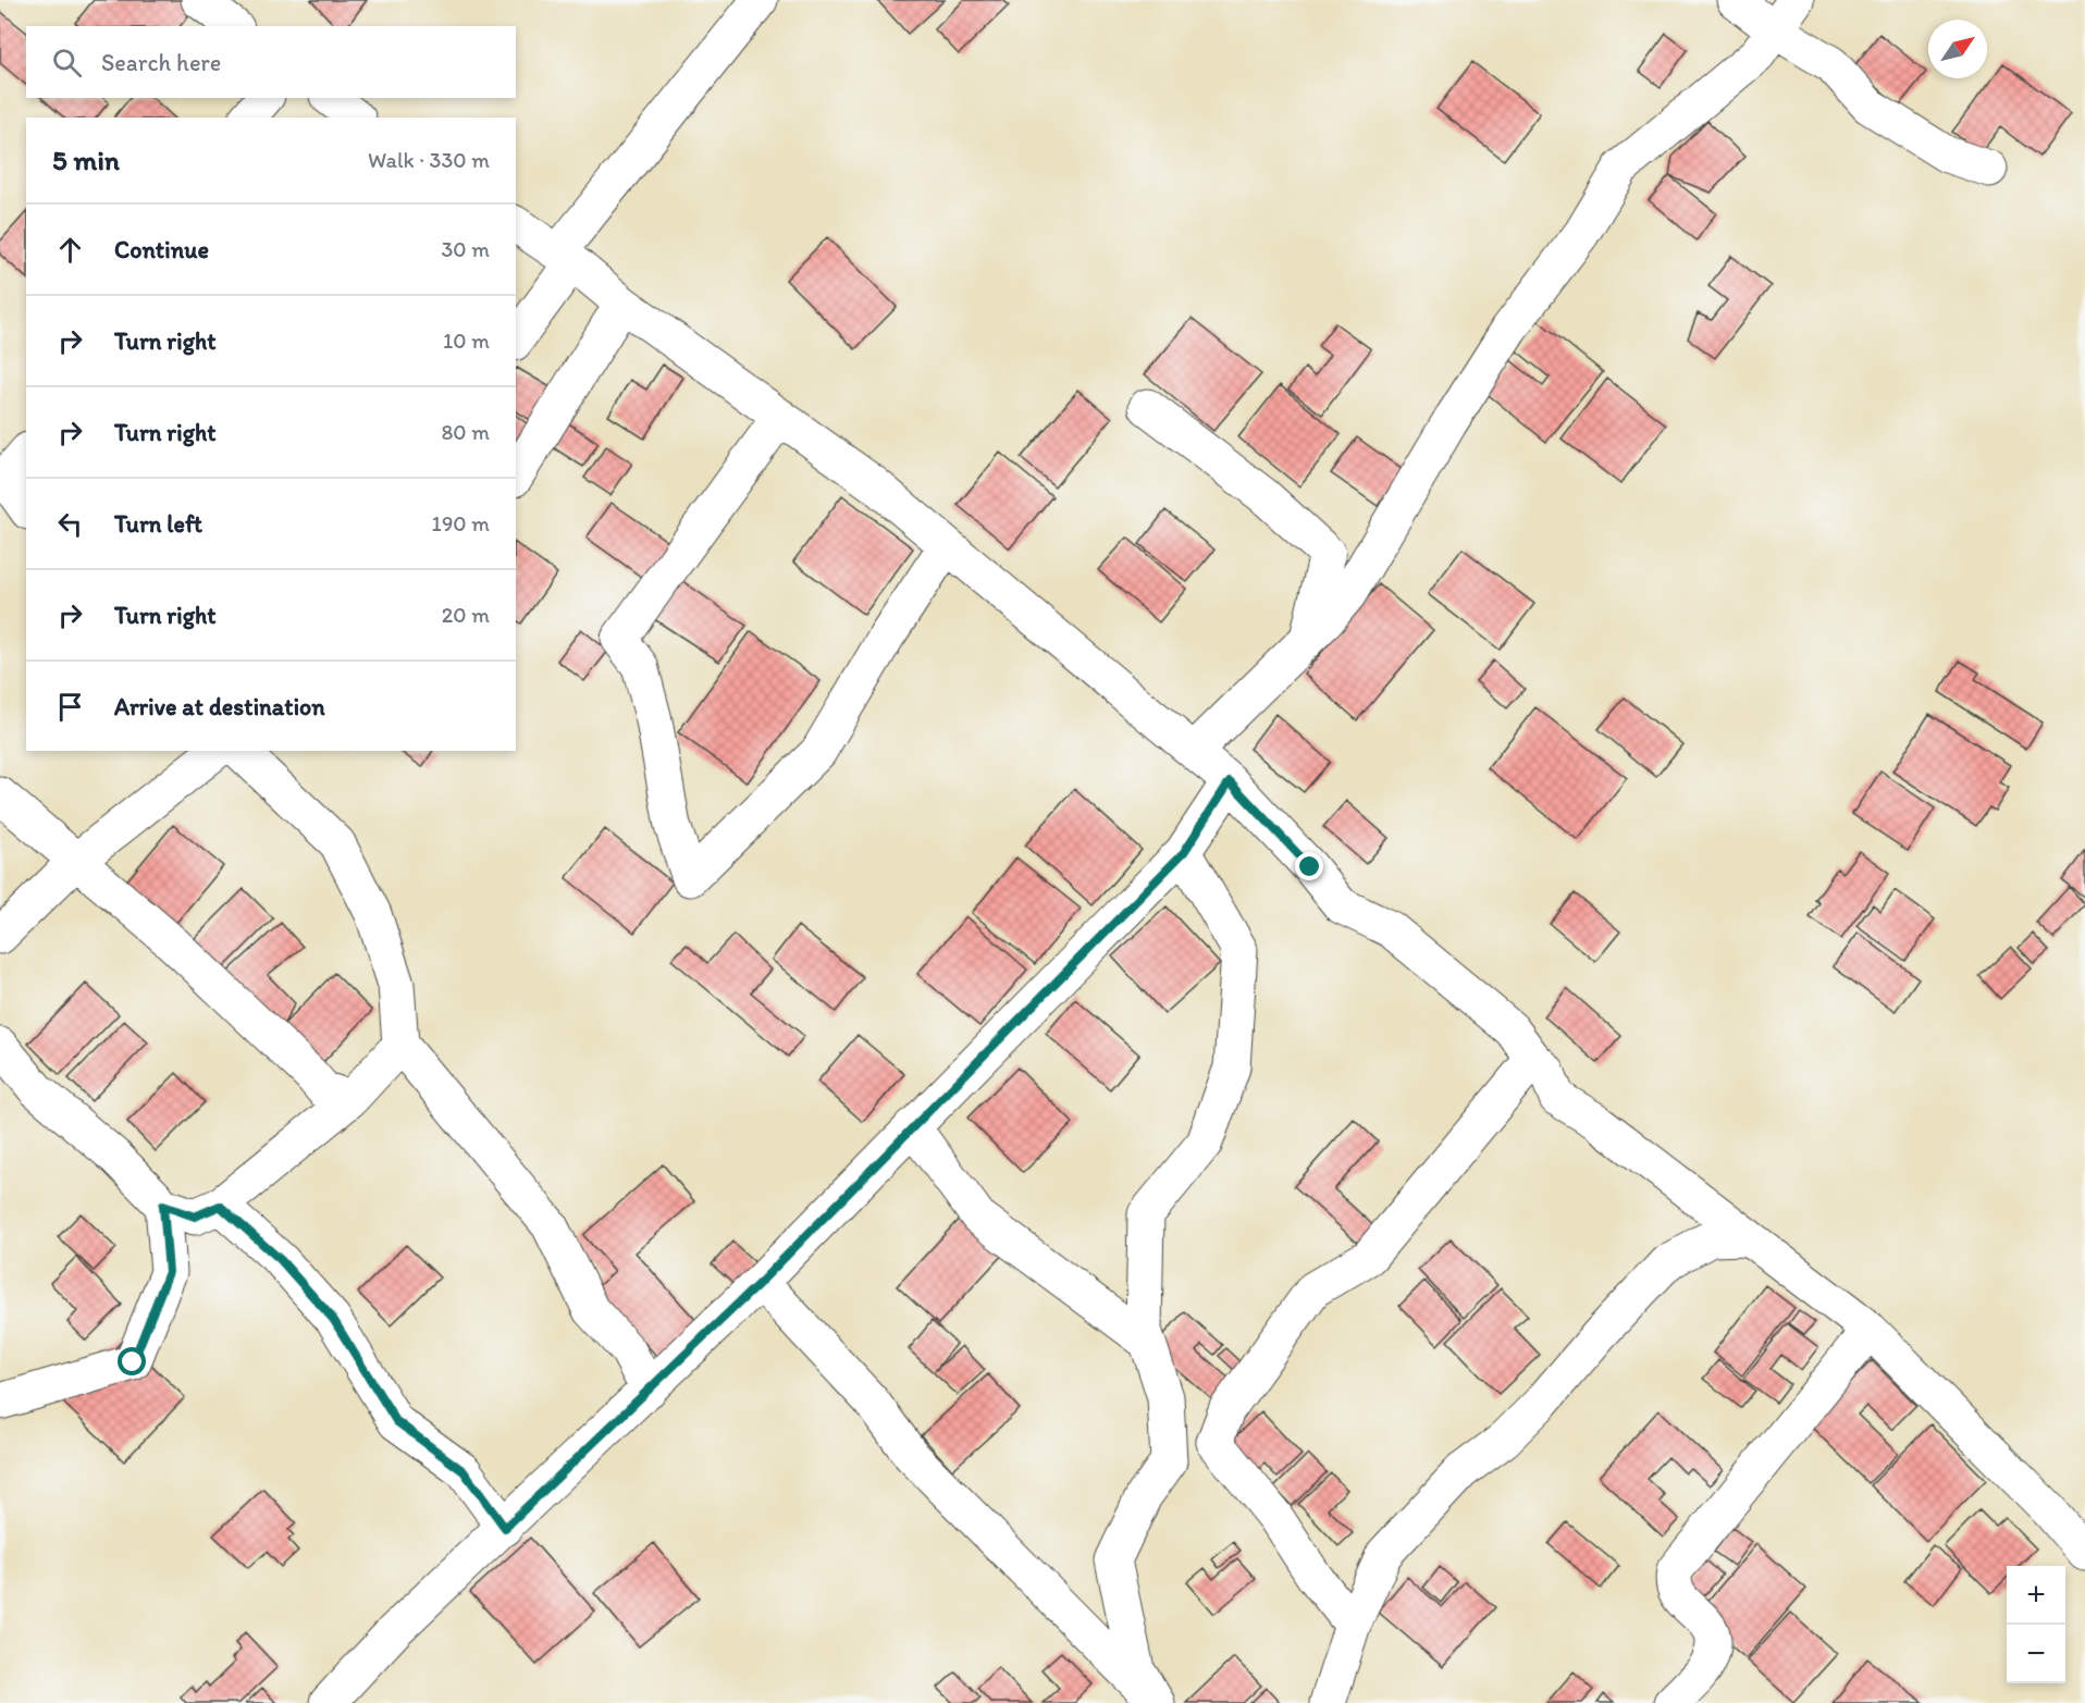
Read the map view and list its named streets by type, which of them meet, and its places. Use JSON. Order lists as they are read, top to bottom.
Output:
{
  "north": "top right",
  "page": {
    "search": "Search here",
    "heading": ["5 min", "Walk · 330 m"],
    "list": [
      ["Continue", "30 m"],
      ["Turn right", "10 m"],
      ["Turn right", "80 m"],
      ["Turn left", "190 m"],
      ["Turn right", "20 m"],
      "Arrive at destination"
    ],
    "map_buttons": ["+", "−"]
  }
}
